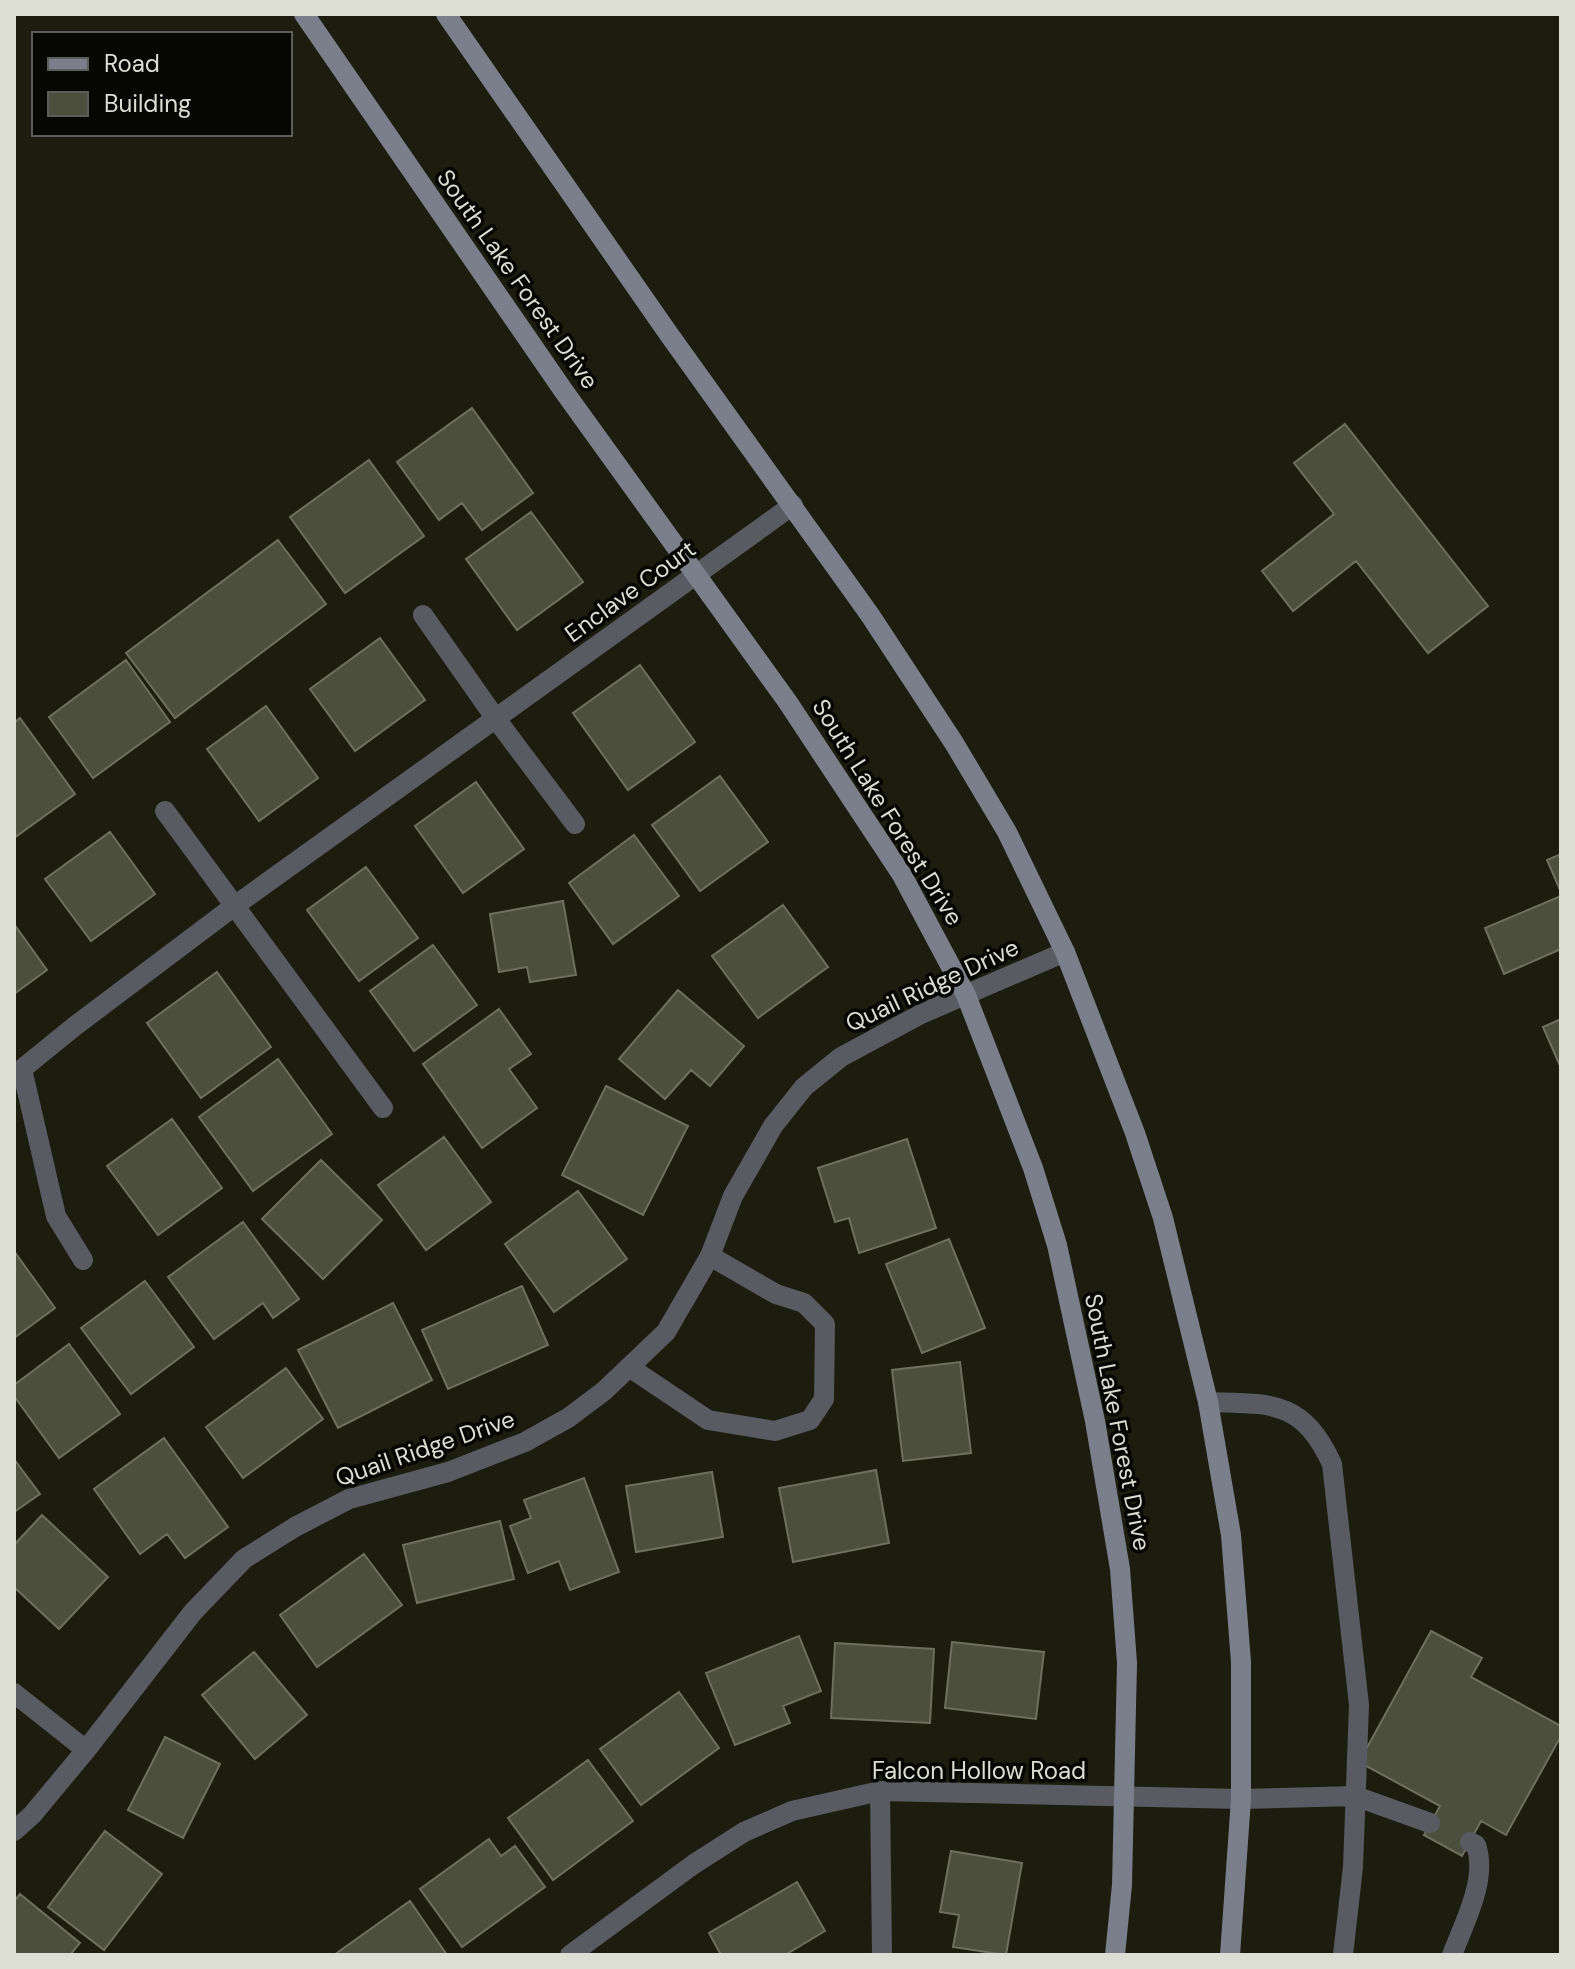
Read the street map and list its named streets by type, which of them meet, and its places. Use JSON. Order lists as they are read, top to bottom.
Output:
{
  "streets": {
    "main road": ["South Lake Forest Drive"],
    "street": ["Enclave Court", "Quail Ridge Drive", "Falcon Hollow Road"]
  },
  "crossings": [
    ["South Lake Forest Drive", "Enclave Court"],
    ["South Lake Forest Drive", "Quail Ridge Drive"],
    ["South Lake Forest Drive", "Falcon Hollow Road"]
  ],
  "legend": ["Road", "Building"]
}
